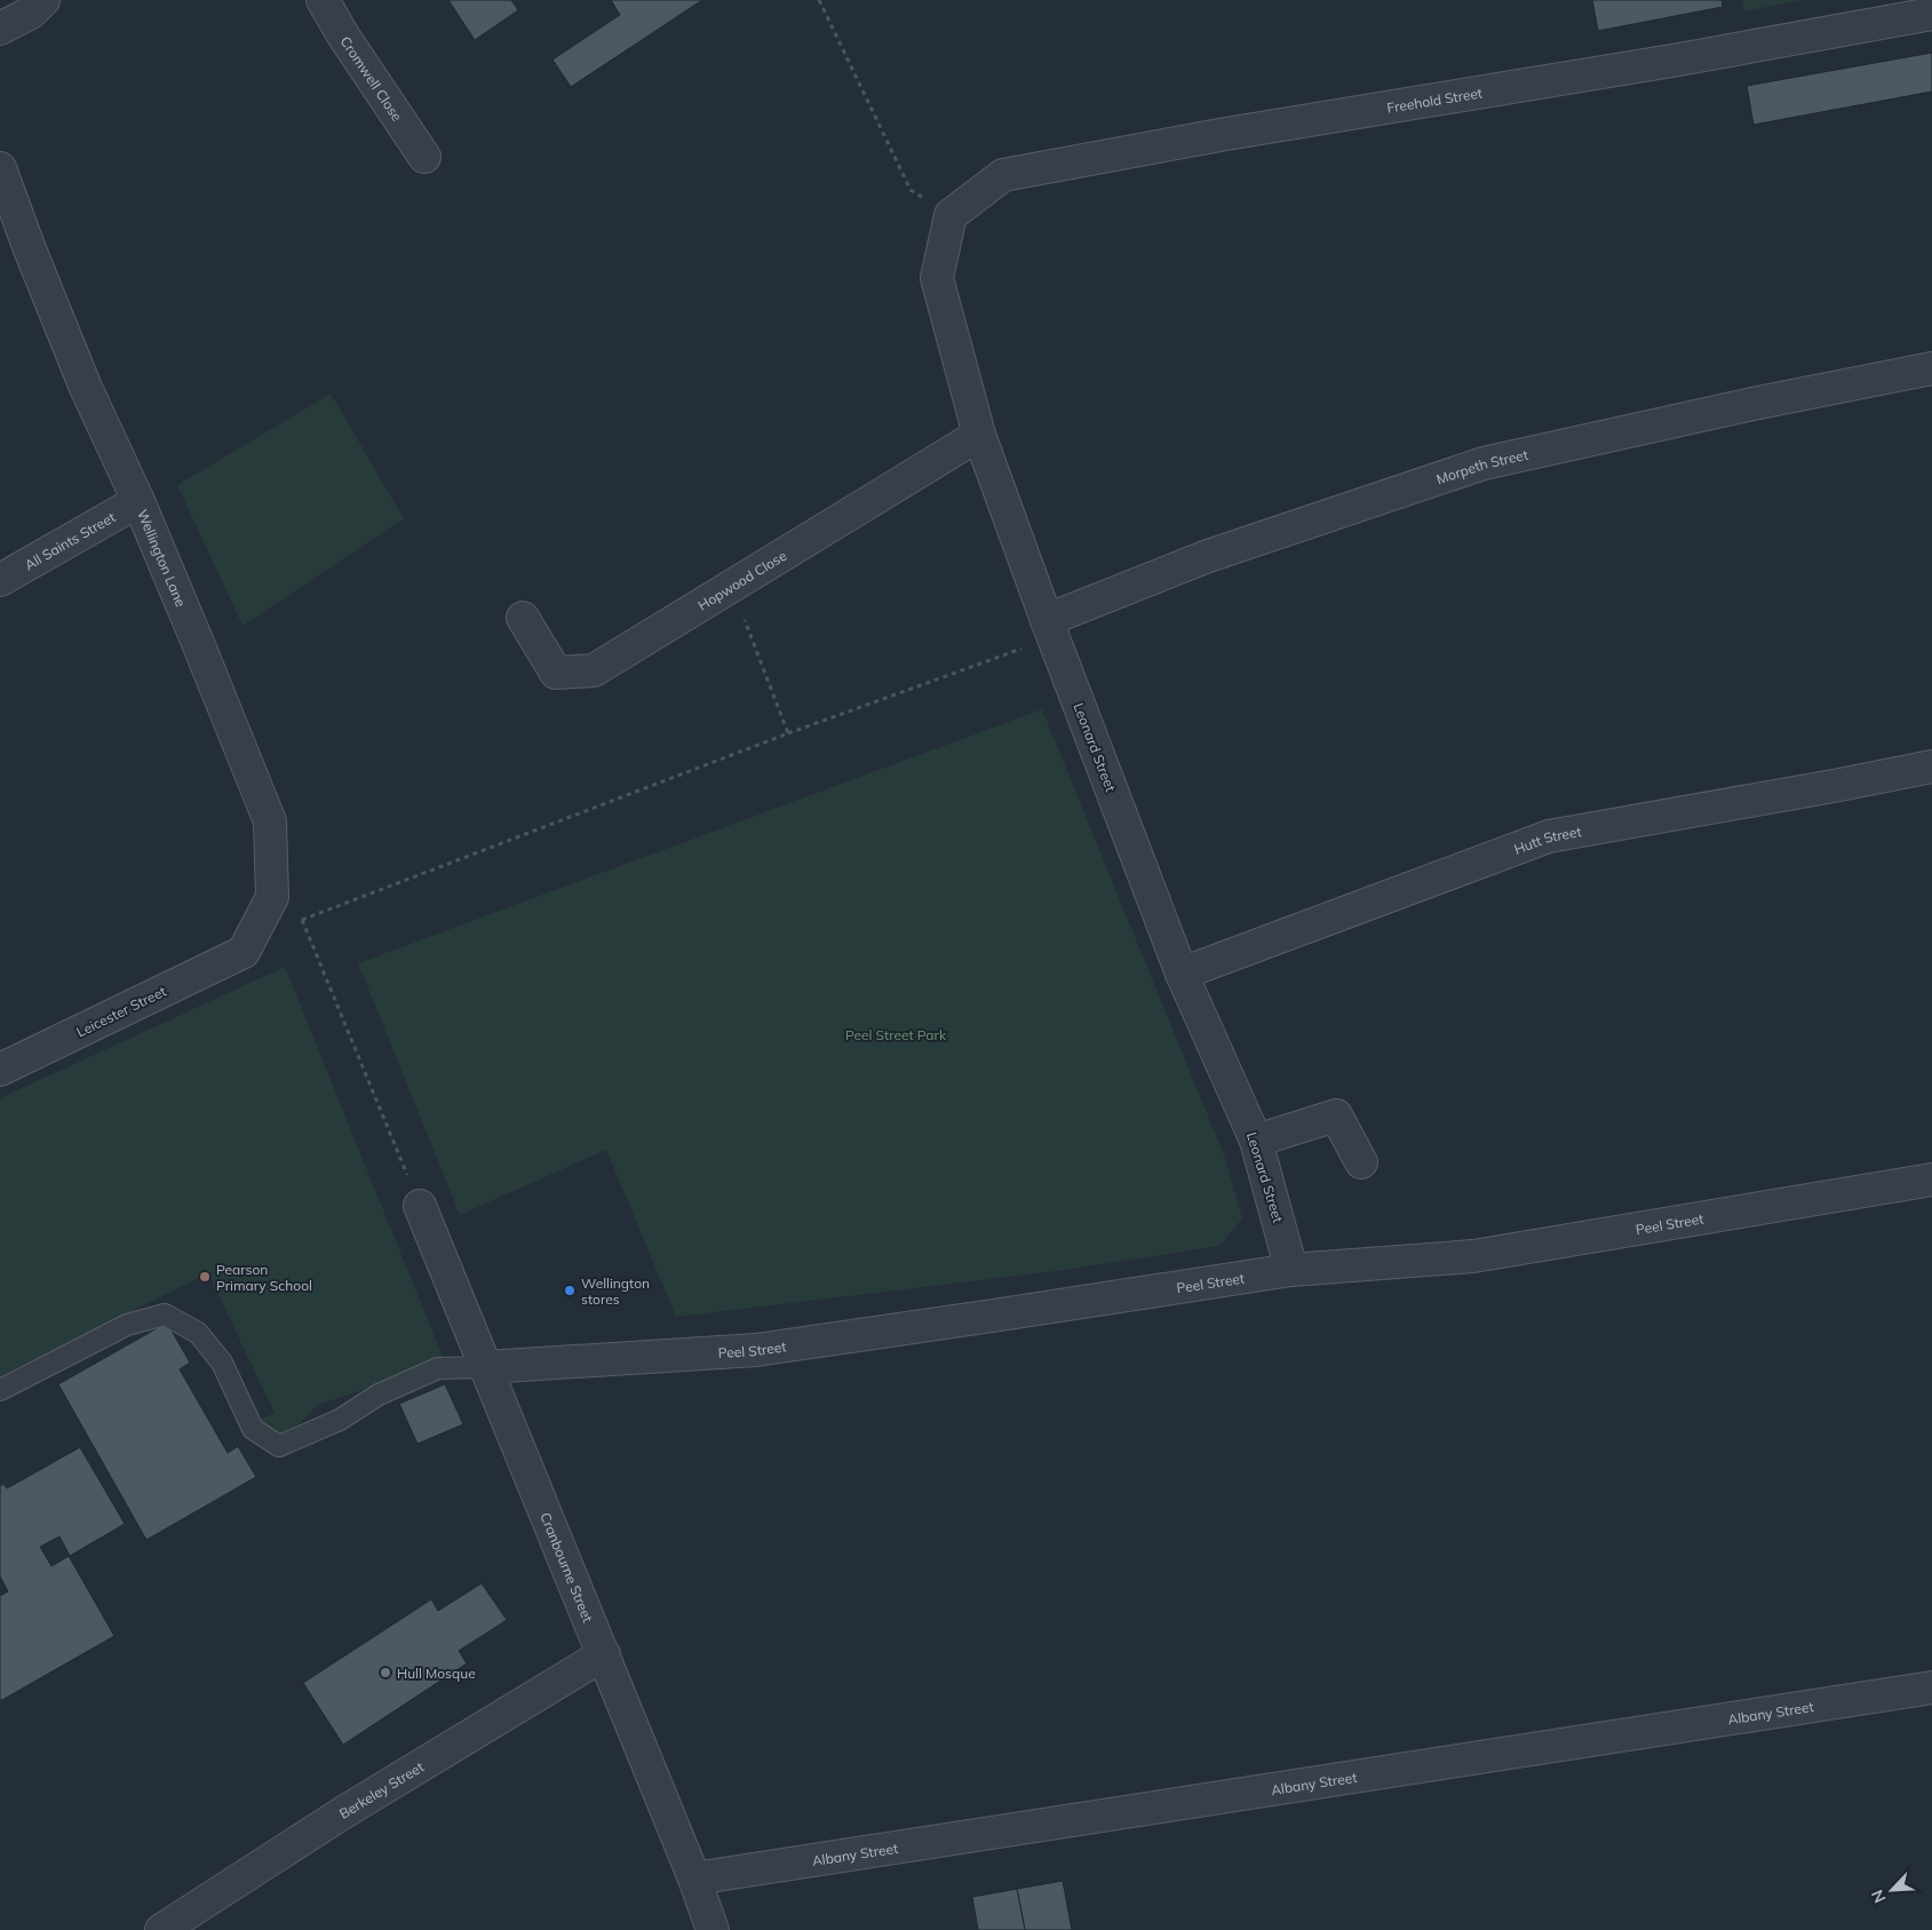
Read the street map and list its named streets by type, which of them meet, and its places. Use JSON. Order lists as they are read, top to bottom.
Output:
{
  "streets": {
    "street": [
      "Cromwell Close",
      "Freehold Street",
      "Morpeth Street",
      "All Saints Street",
      "Wellington Lane",
      "Hopwood Close",
      "Leonard Street",
      "Hutt Street",
      "Leicester Street",
      "Peel Street",
      "Cranbourne Street",
      "Albany Street",
      "Berkeley Street"
    ]
  },
  "crossings": [
    ["Freehold Street", "Leonard Street"],
    ["Morpeth Street", "Leonard Street"],
    ["All Saints Street", "Wellington Lane"],
    ["Wellington Lane", "Leicester Street"],
    ["Hopwood Close", "Leonard Street"],
    ["Leonard Street", "Hutt Street"],
    ["Leonard Street", "Peel Street"],
    ["Peel Street", "Cranbourne Street"],
    ["Cranbourne Street", "Albany Street"],
    ["Cranbourne Street", "Berkeley Street"]
  ],
  "parks": ["Peel Street Park"],
  "places": ["Pearson Primary School", "Wellington stores", "Hull Mosque"],
  "north": "bottom left"
}
